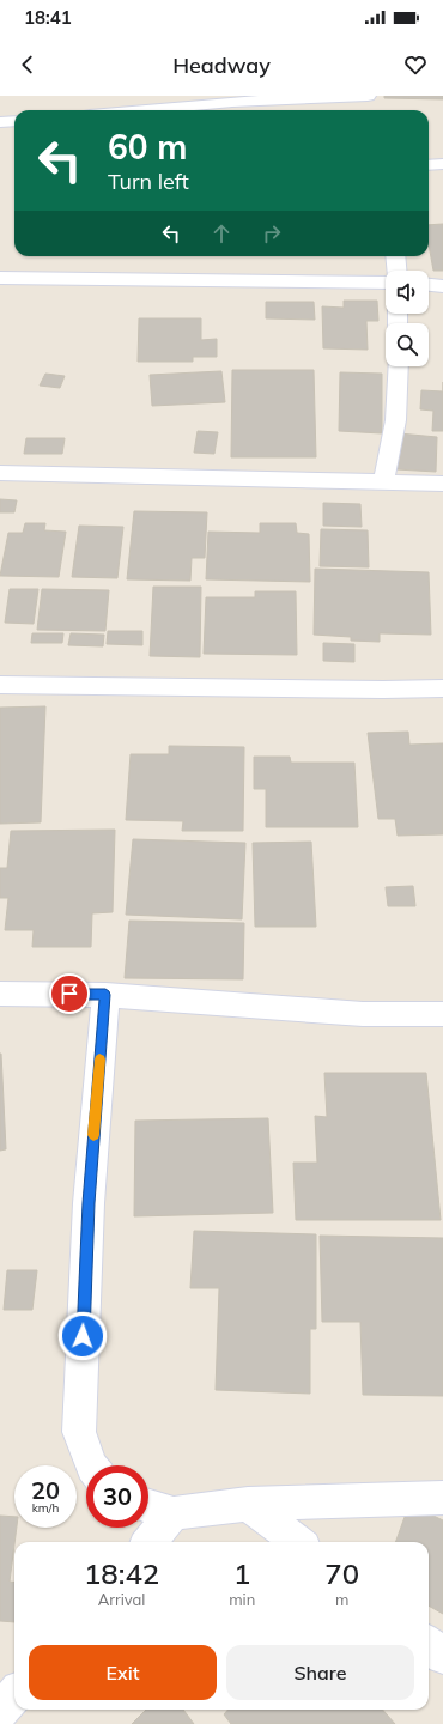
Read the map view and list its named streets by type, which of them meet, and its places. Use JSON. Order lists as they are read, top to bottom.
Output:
{
  "page": {
    "status": "18:41",
    "header": "Headway",
    "turn": ["60 m", "Turn left"],
    "speed": "20 km/h",
    "limit": "30",
    "eta": [
      "18:42",
      "Arrival",
      "1",
      "min",
      "70",
      "m"
    ],
    "buttons": ["Exit", "Share"]
  }
}
